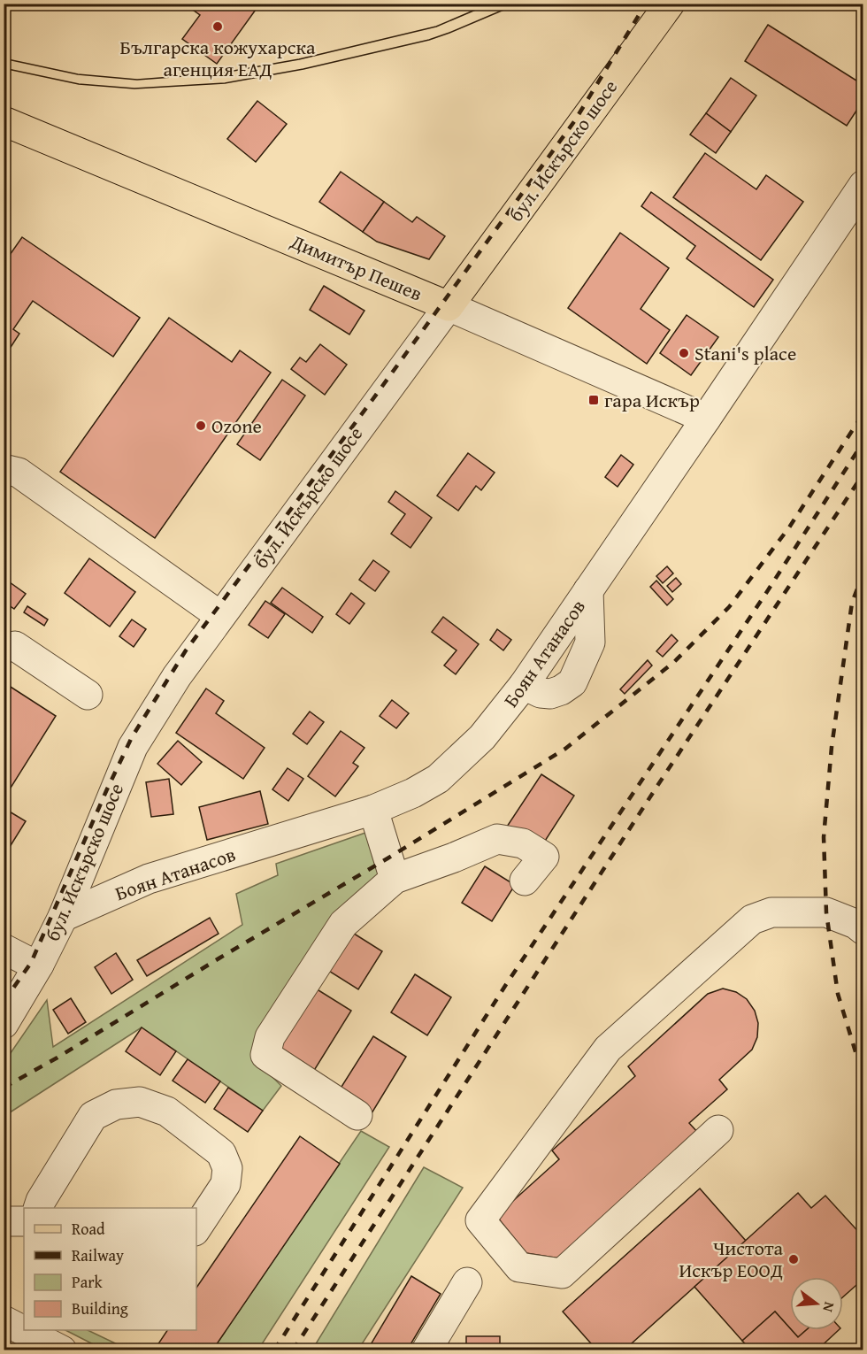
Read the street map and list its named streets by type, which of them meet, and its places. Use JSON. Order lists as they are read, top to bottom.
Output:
{
  "streets": {
    "main road": ["бул. Искърско шосе", "Димитър Пешев"],
    "street": ["Боян Атанасов"]
  },
  "crossings": [
    ["бул. Искърско шосе", "Димитър Пешев"],
    ["бул. Искърско шосе", "Боян Атанасов"],
    ["Димитър Пешев", "Боян Атанасов"]
  ],
  "places": {
    "other": [
      "Българска кожухарска агенция ЕАД",
      "Stani's place",
      "Ozone",
      "Чистота Искър ЕООД"
    ],
    "transit": ["гара Искър"]
  },
  "legend": [
    "Road",
    "Railway",
    "Park",
    "Building"
  ],
  "north": "right"
}
